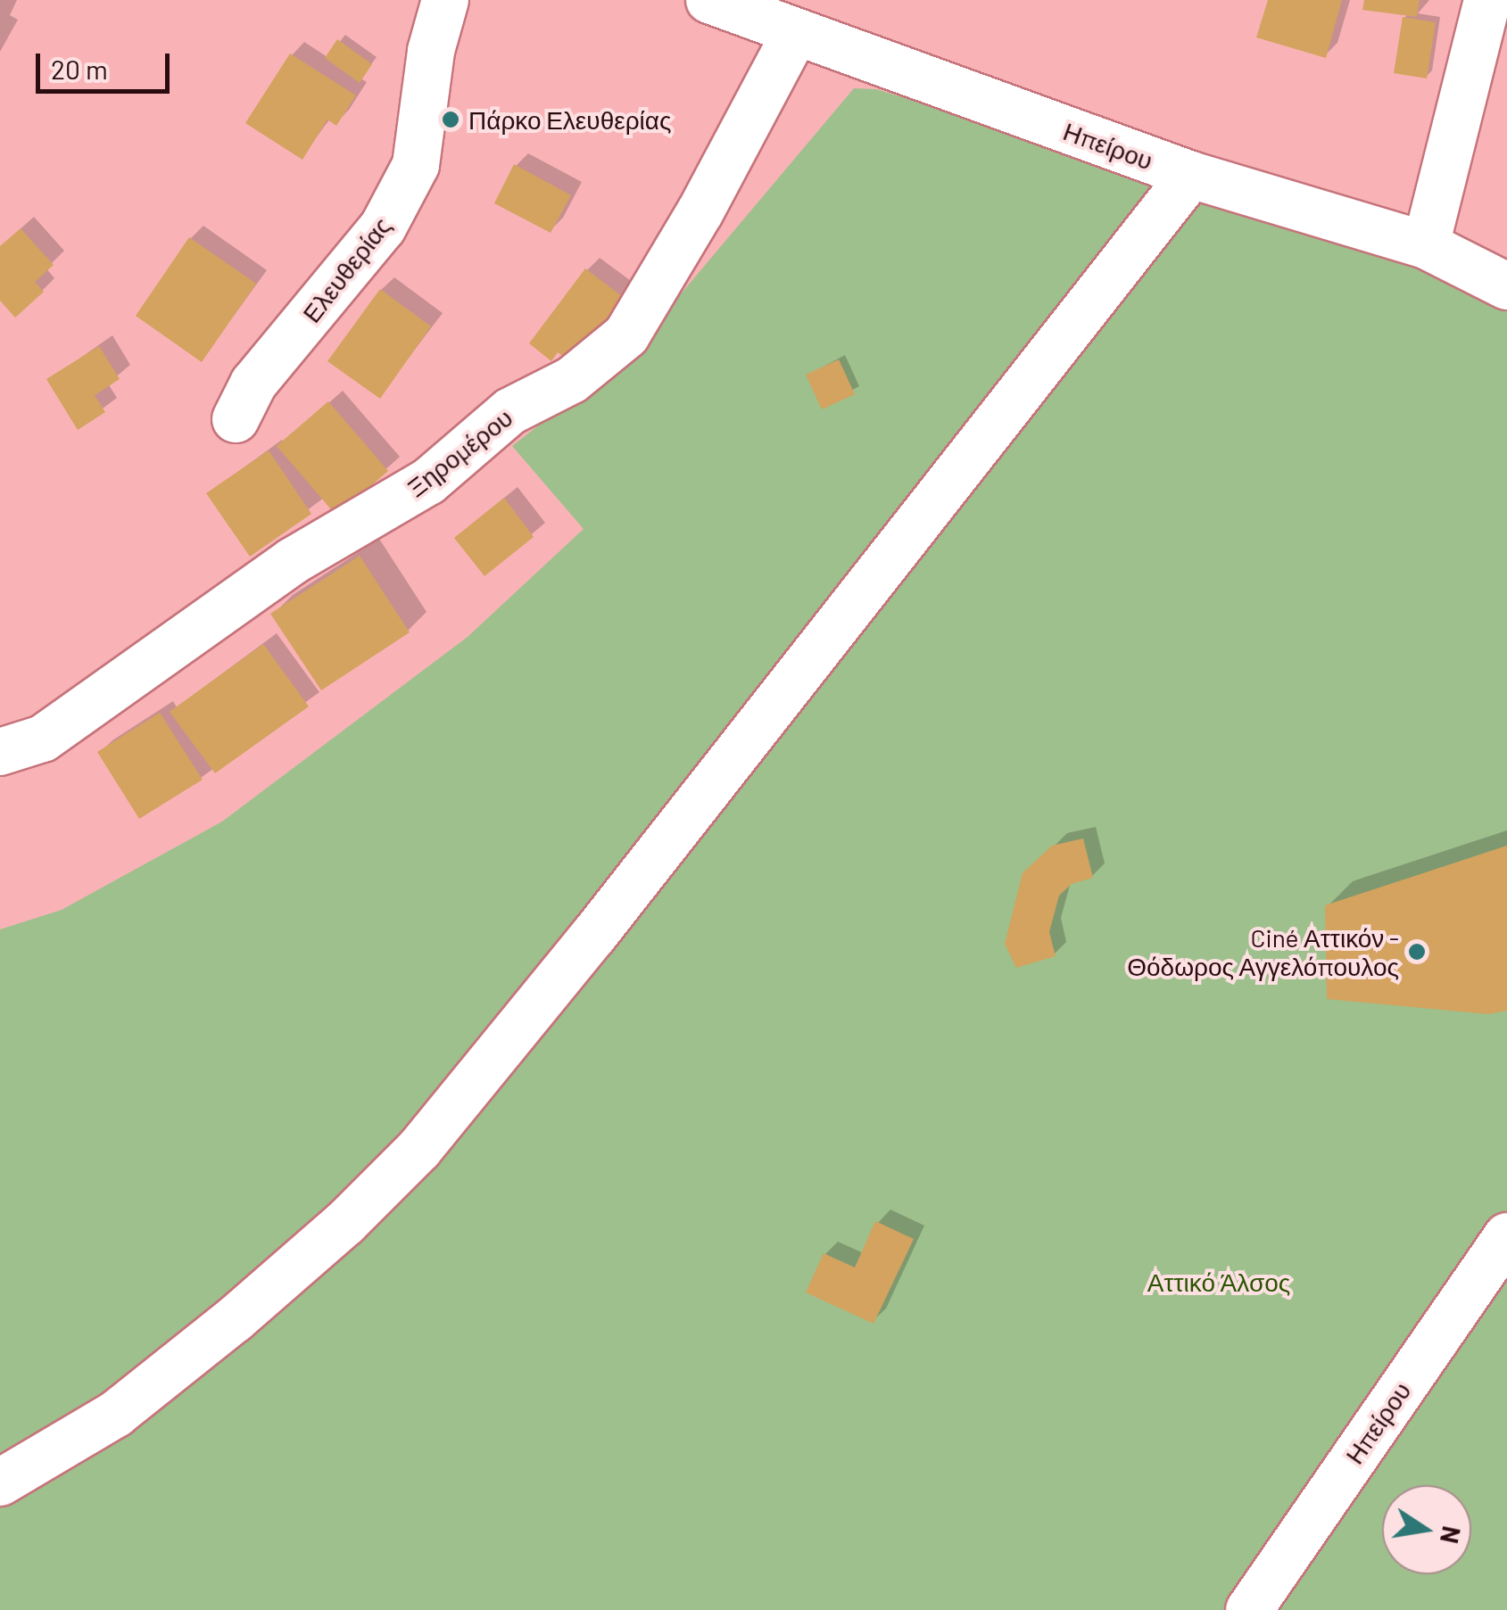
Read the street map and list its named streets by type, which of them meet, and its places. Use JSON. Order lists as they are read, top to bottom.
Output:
{
  "streets": {
    "street": ["Ηπείρου", "Ελευθερίας", "Ξηρομέρου"]
  },
  "crossings": [
    ["Ηπείρου", "Ξηρομέρου"]
  ],
  "parks": ["Αττικό Άλσος"],
  "places": ["Πάρκο Ελευθερίας", "Ciné Αττικόν - Θόδωρος Αγγελόπουλος"],
  "scale_bar": "20 m",
  "north": "right"
}
